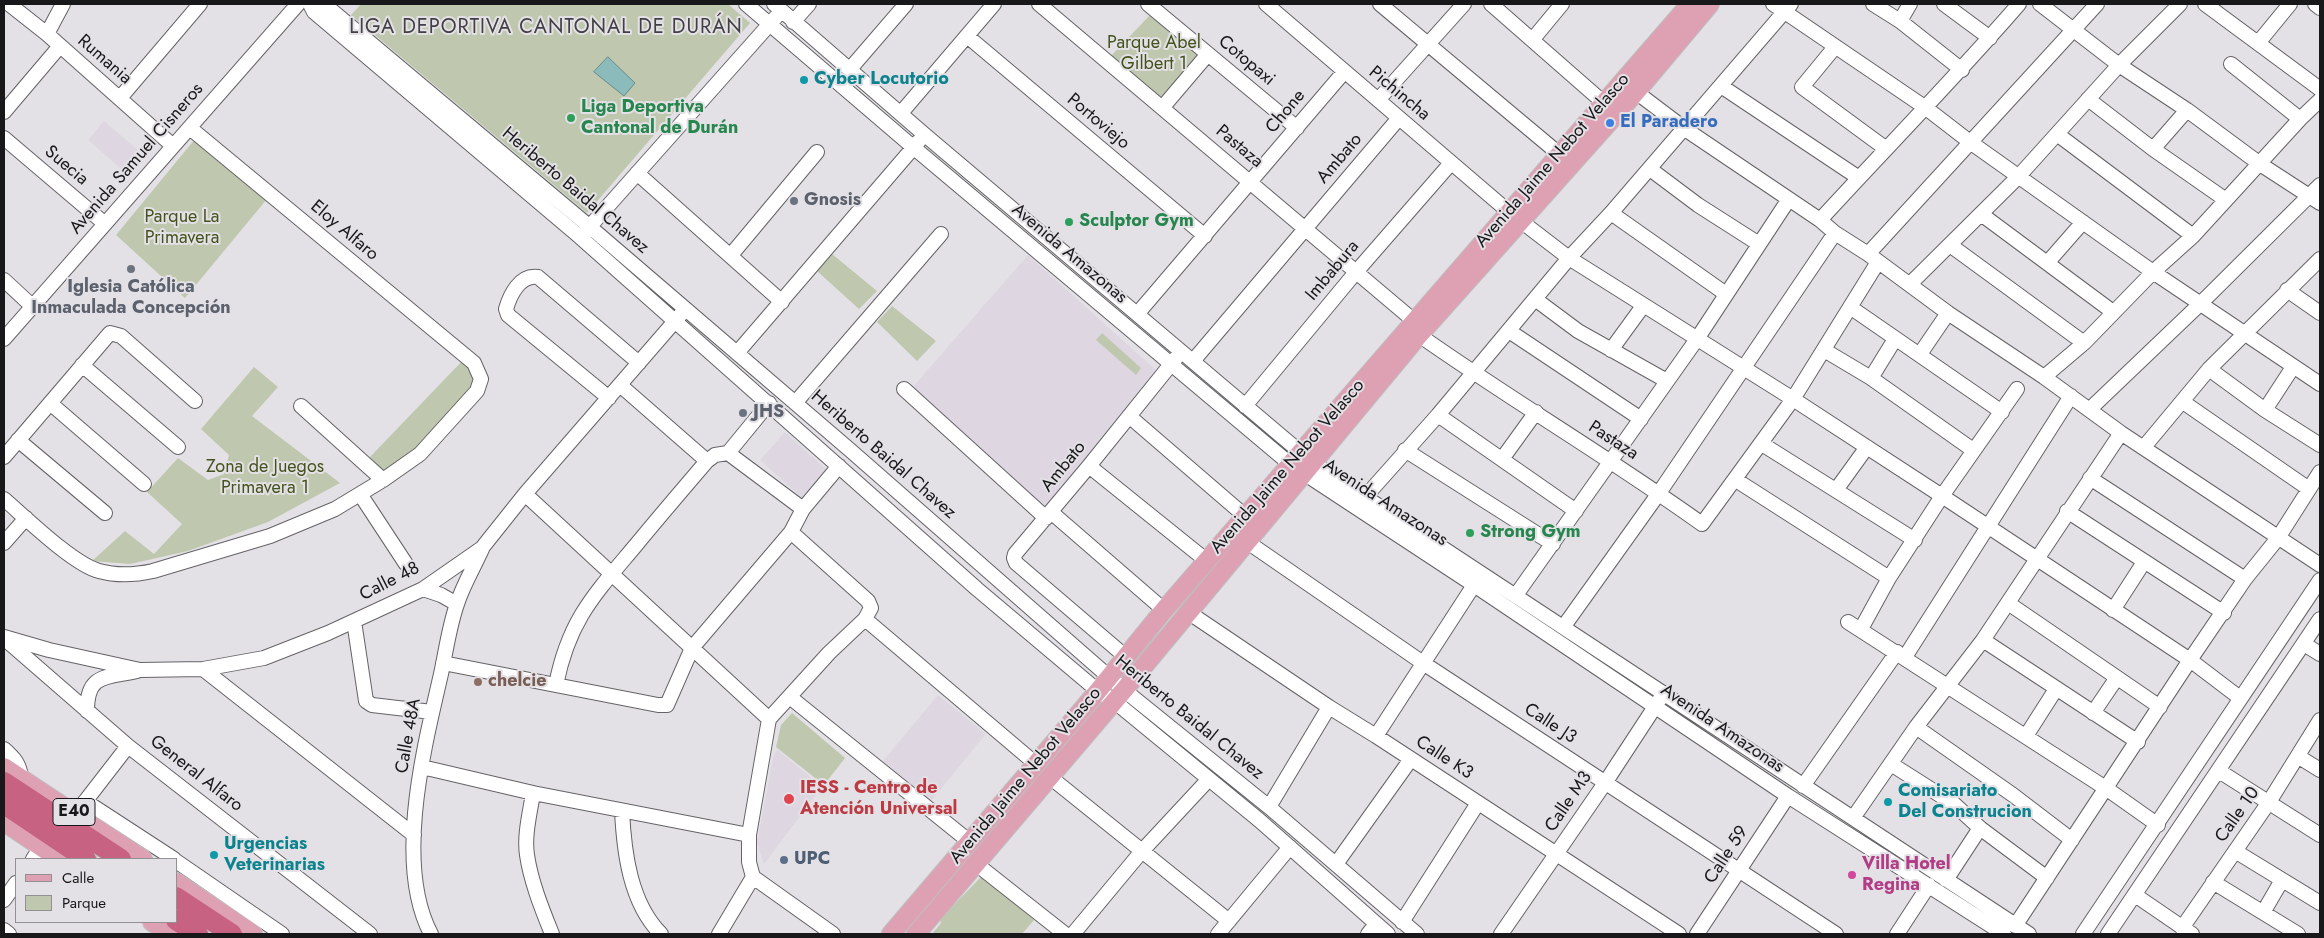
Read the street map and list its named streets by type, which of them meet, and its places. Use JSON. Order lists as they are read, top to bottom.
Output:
{
  "streets": {
    "highway": ["E40"],
    "main road": ["Avenida Jaime Nebot Velasco"],
    "street": [
      "Rumania",
      "Cotopaxi",
      "Pichincha",
      "Chone",
      "Portoviejo",
      "Pastaza",
      "Avenida Samuel Cisneros",
      "Ambato",
      "Suecia",
      "Heriberto Baidal Chavez",
      "Eloy Alfaro",
      "Avenida Amazonas",
      "Imbabura",
      "Calle 48",
      "Calle J3",
      "Calle 48A",
      "Calle K3",
      "General Alfaro",
      "Calle M3",
      "Calle 10",
      "Calle 59"
    ]
  },
  "crossings": [
    ["Rumania", "Avenida Samuel Cisneros"],
    ["Cotopaxi", "Chone"],
    ["Pichincha", "Chone"],
    ["Pichincha", "Pastaza"],
    ["Pichincha", "Ambato"],
    ["Pichincha", "Avenida Jaime Nebot Velasco"],
    ["Pichincha", "Imbabura"],
    ["Chone", "Portoviejo"],
    ["Chone", "Pastaza"],
    ["Chone", "Avenida Amazonas"],
    ["Pastaza", "Ambato"],
    ["Pastaza", "Avenida Jaime Nebot Velasco"],
    ["Pastaza", "Imbabura"],
    ["Avenida Samuel Cisneros", "Suecia"],
    ["Avenida Samuel Cisneros", "Eloy Alfaro"],
    ["Ambato", "Avenida Jaime Nebot Velasco"],
    ["Ambato", "Avenida Amazonas"],
    ["Avenida Jaime Nebot Velasco", "Heriberto Baidal Chavez"],
    ["Avenida Jaime Nebot Velasco", "Avenida Amazonas"],
    ["Avenida Jaime Nebot Velasco", "Calle J3"],
    ["Avenida Jaime Nebot Velasco", "Calle K3"],
    ["Heriberto Baidal Chavez", "Calle 48"],
    ["Avenida Amazonas", "Imbabura"],
    ["Avenida Amazonas", "Calle M3"],
    ["Avenida Amazonas", "Calle 59"],
    ["Calle 48", "Calle 48A"],
    ["Calle 48", "General Alfaro"],
    ["Calle J3", "Calle M3"],
    ["Calle J3", "Calle 59"],
    ["Calle K3", "Calle M3"]
  ],
  "districts": ["LIGA DEPORTIVA CANTONAL DE DURÁN"],
  "parks": ["Parque Abel Gilbert 1", "Parque La Primavera", "Zona de Juegos Primavera 1"],
  "places": [
    "Cyber Locutorio",
    "Liga Deportiva Cantonal de Durán",
    "El Paradero",
    "Gnosis",
    "Sculptor Gym",
    "Iglesia Católica Inmaculada Concepción",
    "JHS",
    "Strong Gym",
    "chelcie",
    "IESS - Centro de Atención Universal",
    "Comisariato Del Construcion",
    "Urgencias Veterinarias",
    "UPC",
    "Villa Hotel Regina"
  ],
  "legend": ["Calle", "Parque"]
}
